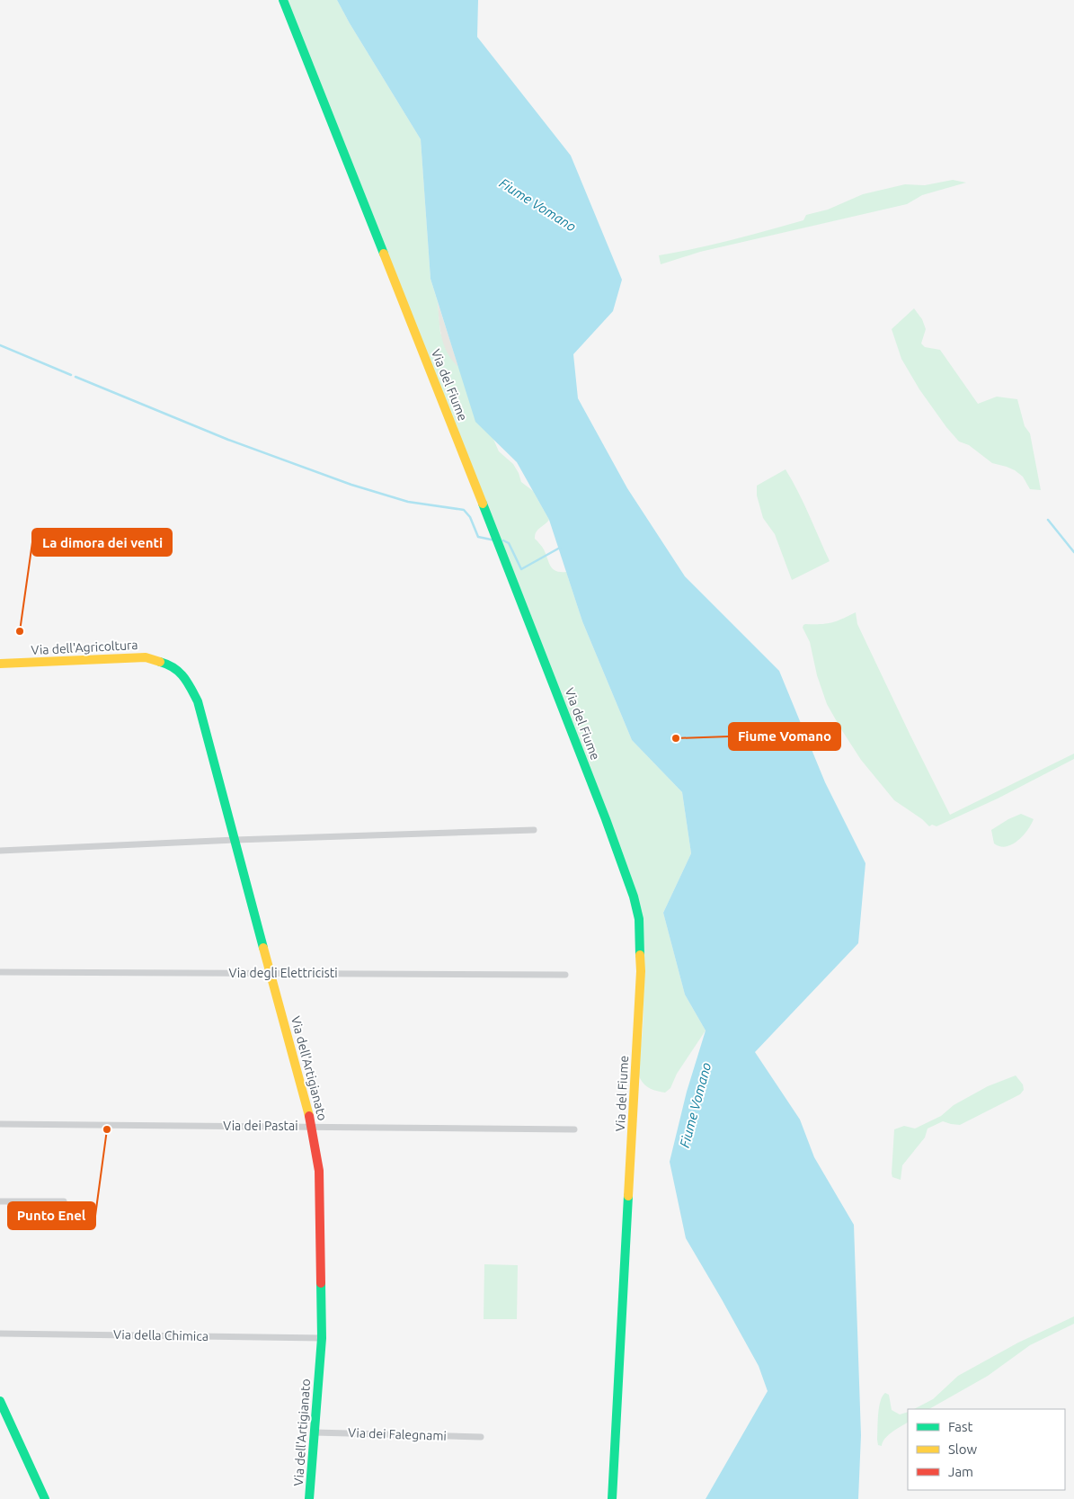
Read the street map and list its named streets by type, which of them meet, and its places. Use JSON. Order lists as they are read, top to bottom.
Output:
{
  "streets": {
    "street": [
      "Via del Fiume",
      "Via dell'Agricoltura",
      "Via degli Elettricisti",
      "Via dell'Artigianato",
      "Via dei Pastai",
      "Via della Chimica",
      "Via dei Falegnami"
    ]
  },
  "crossings": [
    ["Via dell'Agricoltura", "Via dell'Artigianato"],
    ["Via degli Elettricisti", "Via dell'Artigianato"],
    ["Via dell'Artigianato", "Via dei Pastai"],
    ["Via dell'Artigianato", "Via della Chimica"],
    ["Via dell'Artigianato", "Via dei Falegnami"]
  ],
  "water": ["Fiume Vomano"],
  "places": ["La dimora dei venti", "Fiume Vomano", "Punto Enel"],
  "legend": ["Fast", "Slow", "Jam"]
}
